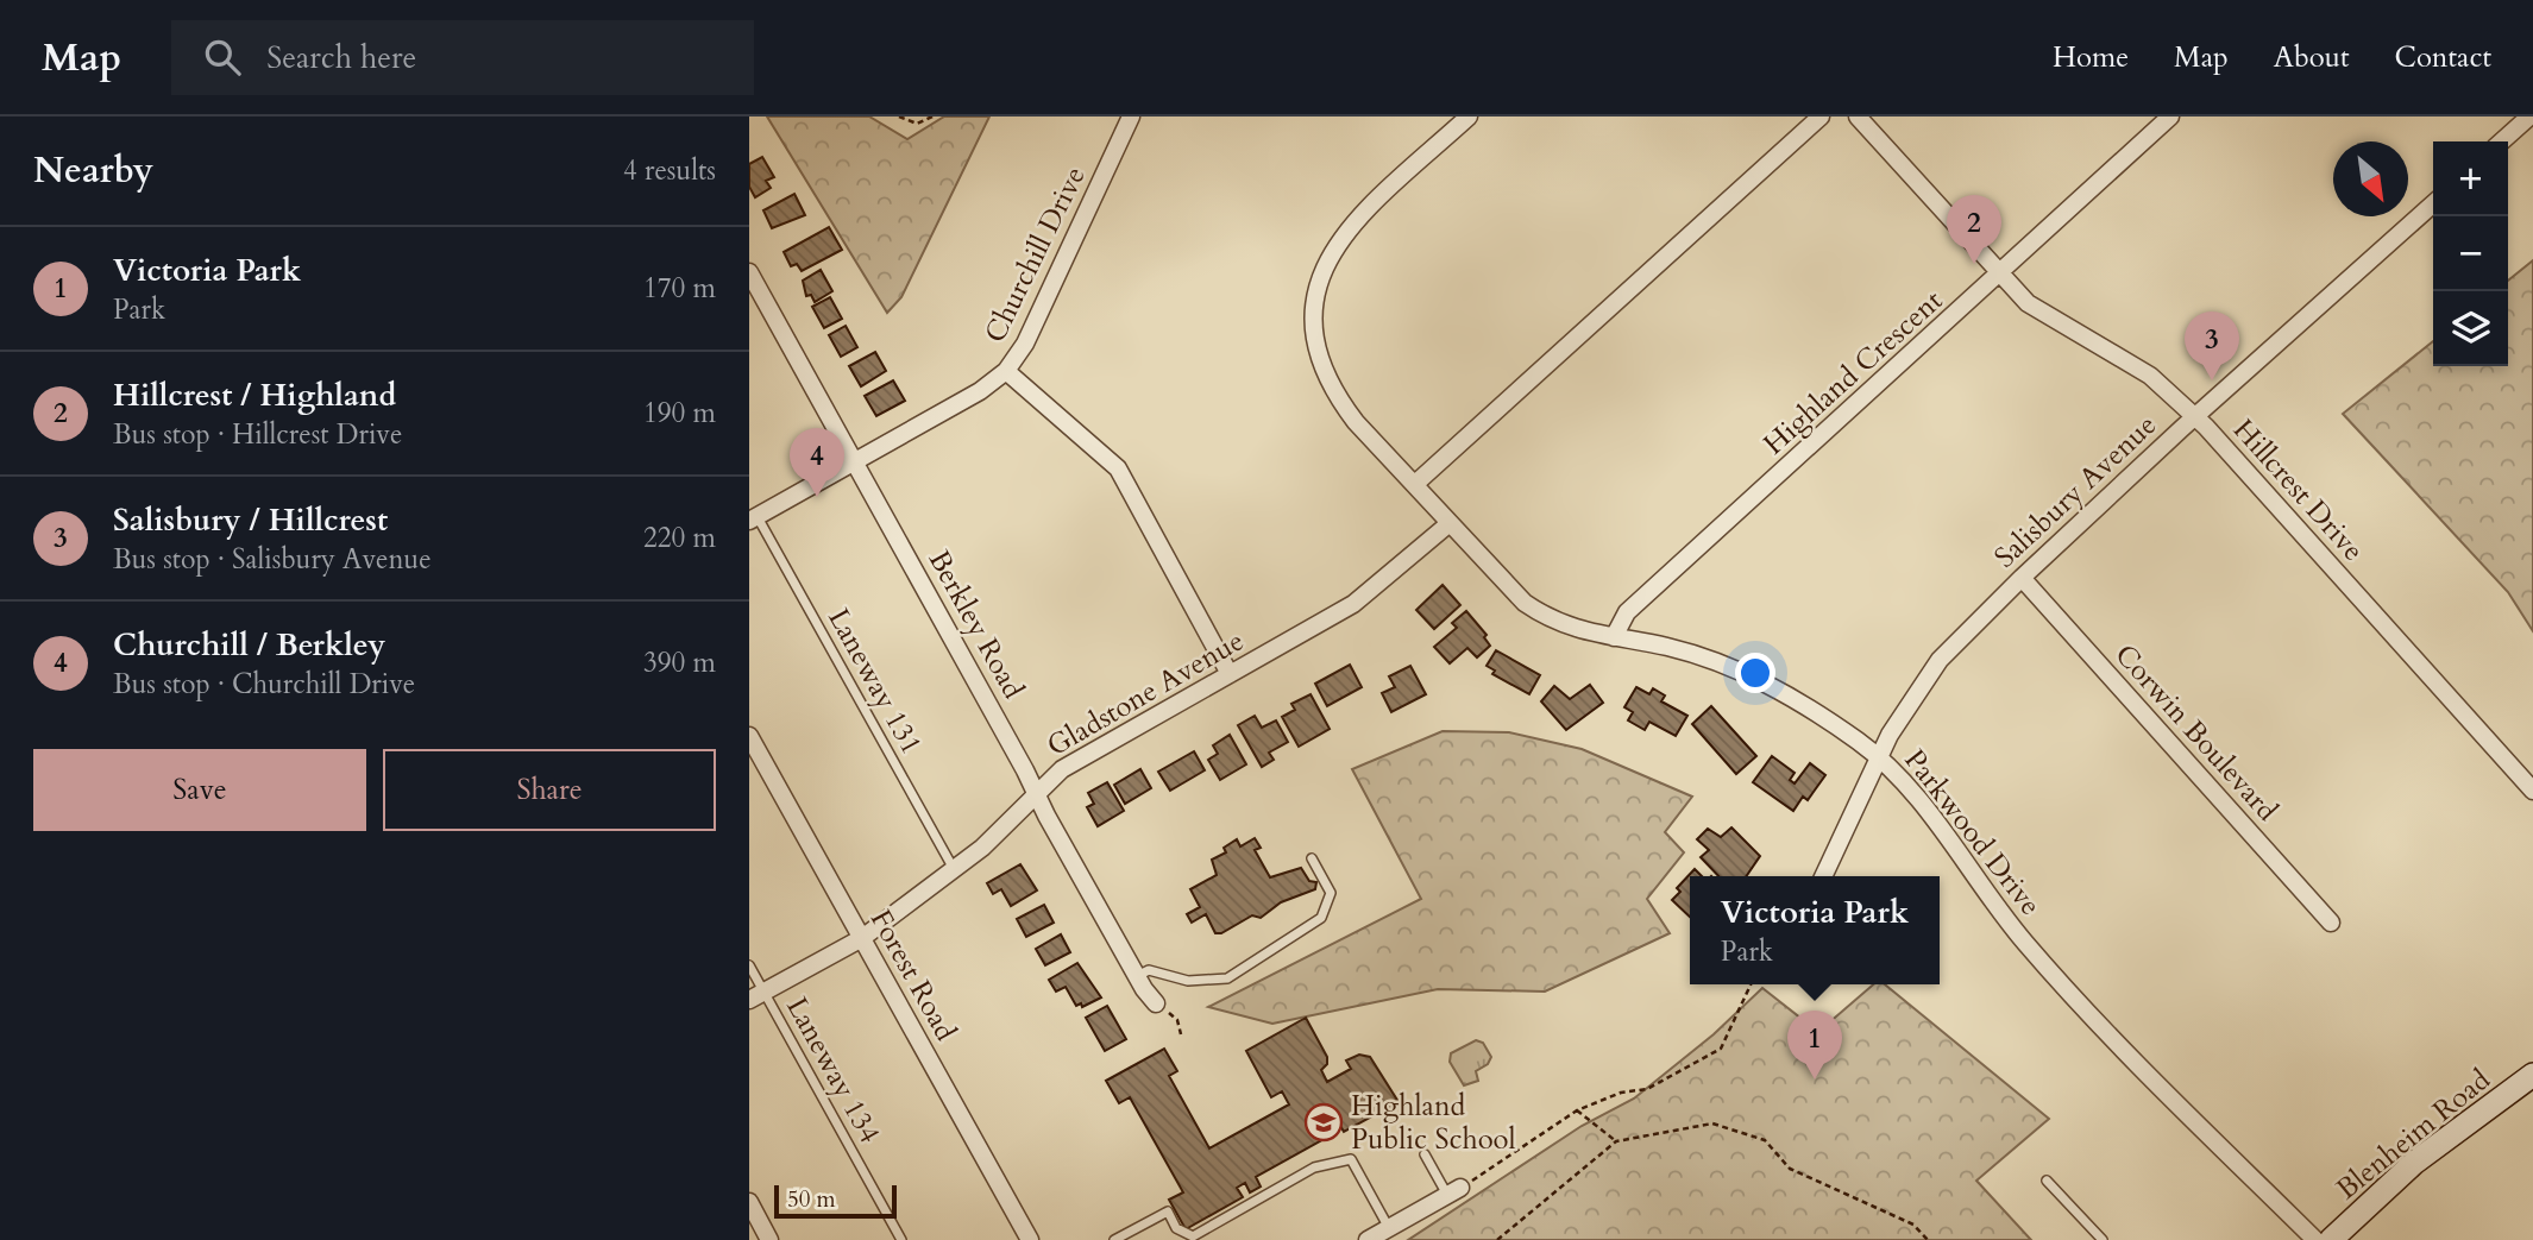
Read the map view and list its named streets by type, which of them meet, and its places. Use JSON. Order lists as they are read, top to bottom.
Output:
{
  "streets": {
    "main road": ["Blenheim Road"],
    "street": [
      "Churchill Drive",
      "Highland Crescent",
      "Hillcrest Drive",
      "Salisbury Avenue",
      "Berkley Road",
      "Gladstone Avenue",
      "Corwin Boulevard",
      "Parkwood Drive",
      "Forest Road"
    ],
    "lane": ["Laneway 131", "Laneway 134"]
  },
  "crossings": [
    ["Churchill Drive", "Berkley Road"],
    ["Churchill Drive", "Laneway 131"],
    ["Highland Crescent", "Hillcrest Drive"],
    ["Highland Crescent", "Parkwood Drive"],
    ["Hillcrest Drive", "Salisbury Avenue"],
    ["Salisbury Avenue", "Corwin Boulevard"],
    ["Salisbury Avenue", "Parkwood Drive"],
    ["Berkley Road", "Gladstone Avenue"],
    ["Laneway 131", "Gladstone Avenue"],
    ["Gladstone Avenue", "Parkwood Drive"],
    ["Gladstone Avenue", "Forest Road"],
    ["Gladstone Avenue", "Laneway 134"]
  ],
  "places": {
    "school or university": ["Highland Public School"]
  },
  "scale_bar": "50 m",
  "north": "bottom right",
  "page": {
    "header": "Map",
    "search": "Search here",
    "nav": [
      "Home",
      "Map",
      "About",
      "Contact"
    ],
    "heading": ["Nearby", "4 results"],
    "map_buttons": ["+", "−"],
    "pins": [
      "2",
      "3",
      "4",
      "1"
    ],
    "list": [
      {
        "mark": "1",
        "name": "Victoria Park",
        "note": "Park",
        "value": "170 m"
      },
      {
        "mark": "2",
        "name": "Hillcrest / Highland",
        "note": "Bus stop · Hillcrest Drive",
        "value": "190 m"
      },
      {
        "mark": "3",
        "name": "Salisbury / Hillcrest",
        "note": "Bus stop · Salisbury Avenue",
        "value": "220 m"
      },
      {
        "mark": "4",
        "name": "Churchill / Berkley",
        "note": "Bus stop · Churchill Drive",
        "value": "390 m"
      }
    ],
    "buttons": ["Save", "Share"],
    "popup": ["Victoria Park", "Park"],
    "scale": "50 m"
  }
}
